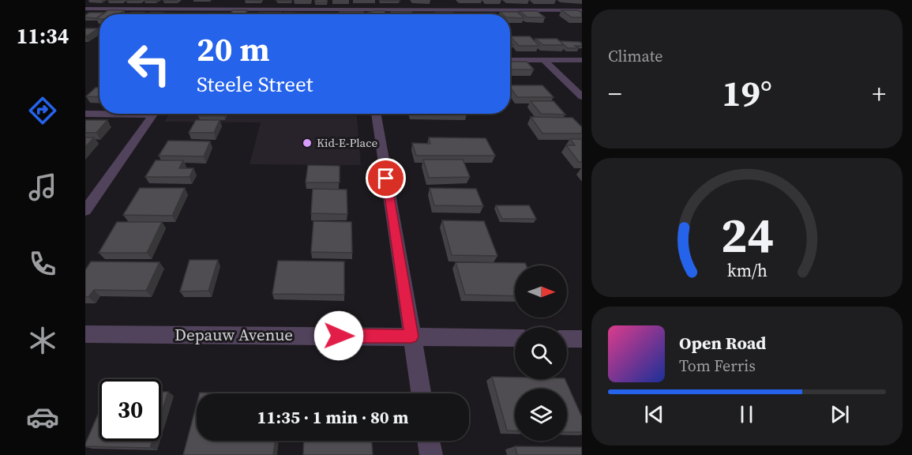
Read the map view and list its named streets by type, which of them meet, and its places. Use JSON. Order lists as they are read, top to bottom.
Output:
{
  "streets": {
    "street": ["Depauw Avenue"]
  },
  "places": ["Kid-E-Place"],
  "north": "right",
  "page": {
    "tabs": "11:34",
    "tile": "Climate",
    "turn": ["20 m", "Steele Street"],
    "heat": ["−", "19°", "+"],
    "song": ["Open Road", "Tom Ferris"],
    "limit": "30",
    "trip": "11:35 · 1 min · 80 m",
    "gauge": ["24", "km/h"]
  }
}
